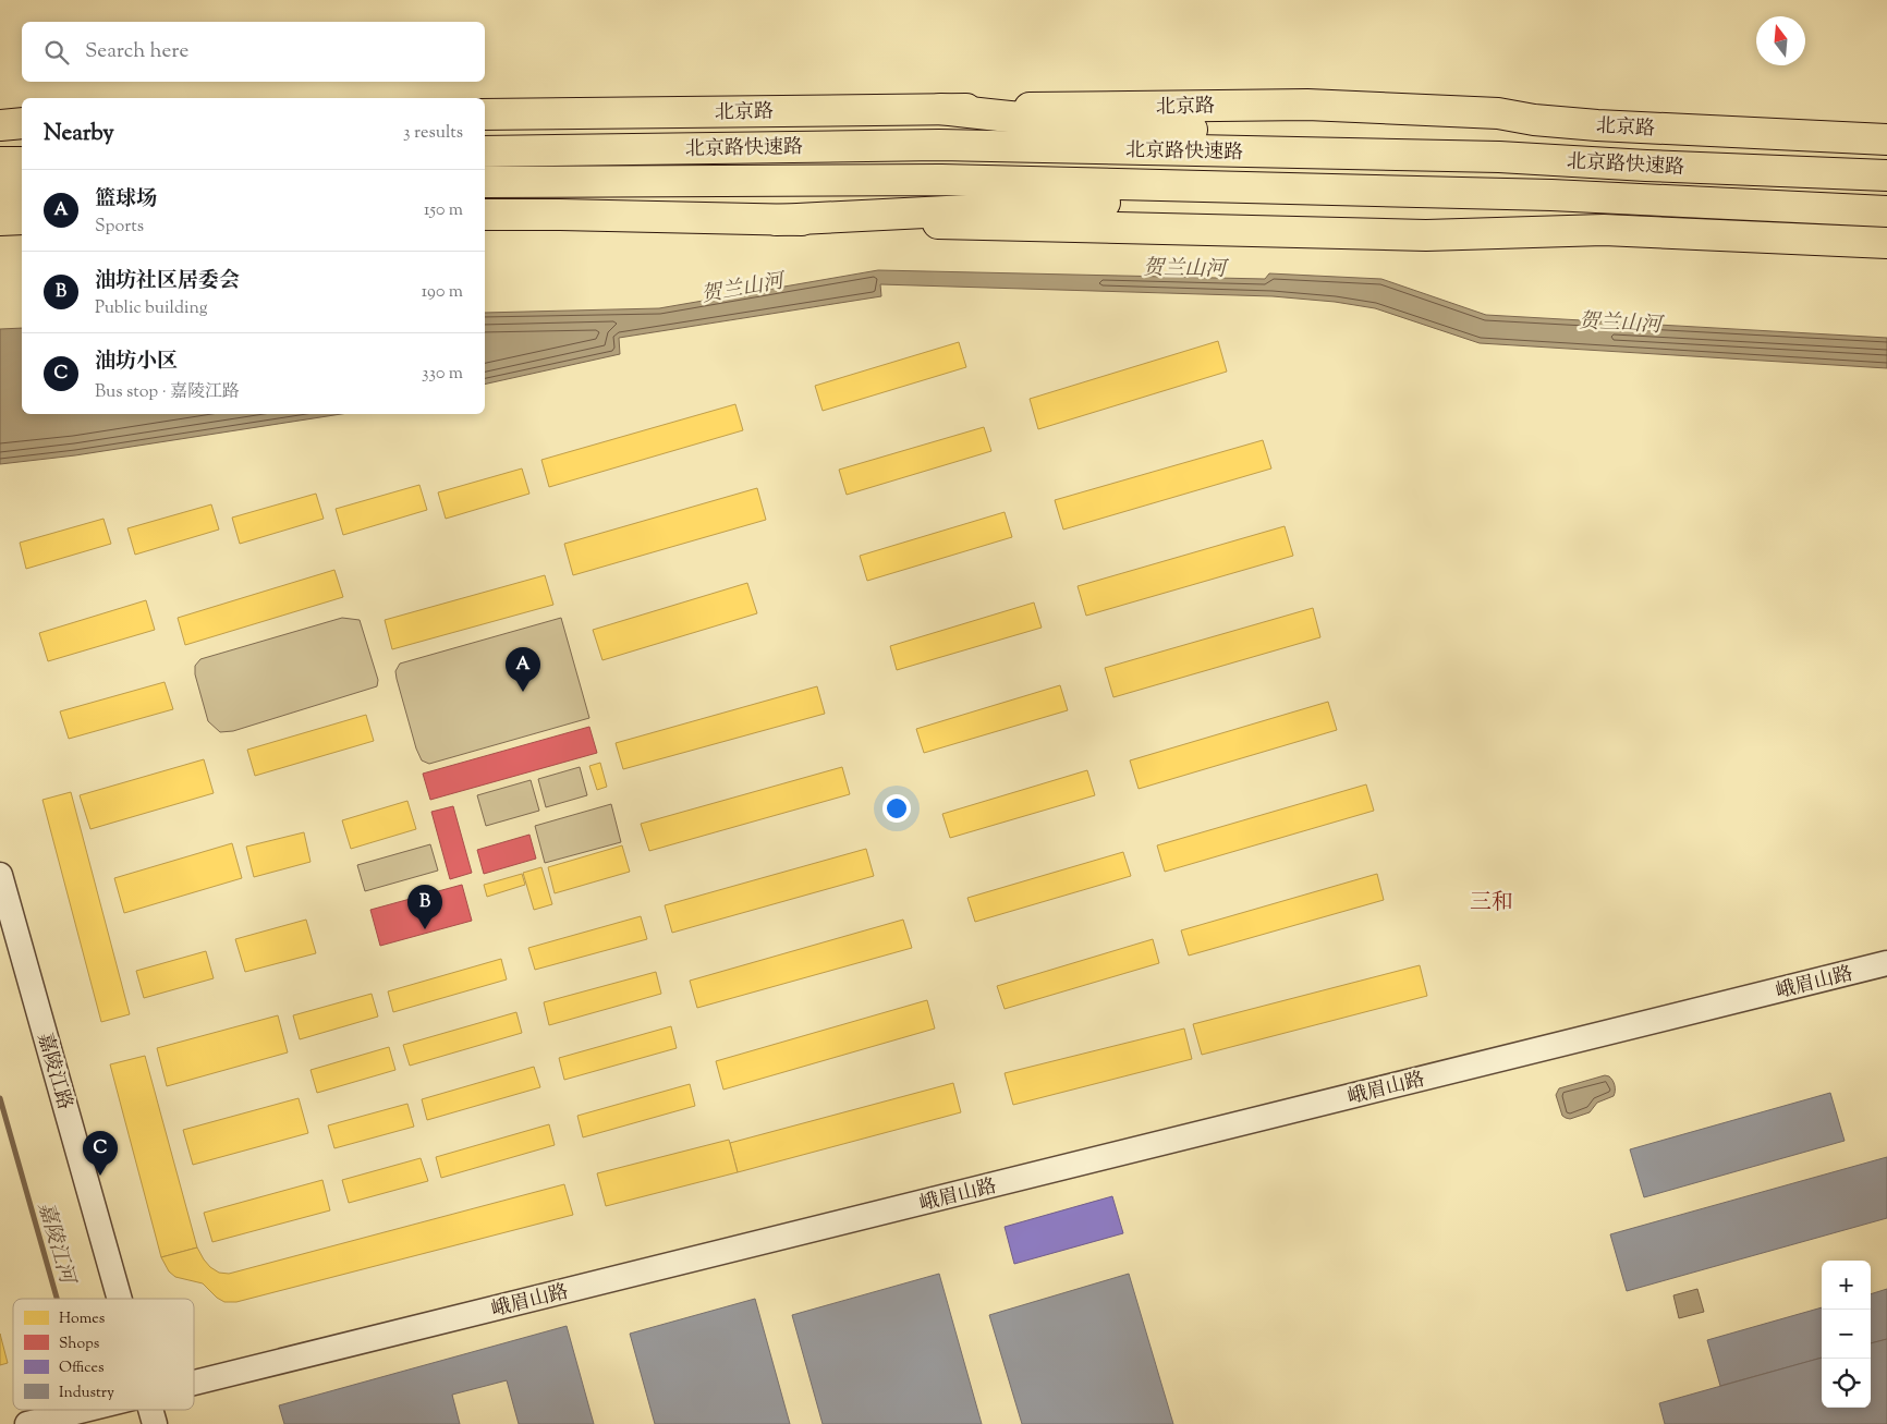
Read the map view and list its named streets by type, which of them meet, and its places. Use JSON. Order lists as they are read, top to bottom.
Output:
{
  "streets": {
    "main road": ["北京路", "北京路快速路"],
    "street": ["峨眉山路", "嘉陵江路"]
  },
  "districts": ["三和"],
  "water": ["贺兰山河", "嘉陵江河"],
  "legend": [
    "Homes",
    "Shops",
    "Offices",
    "Industry"
  ],
  "north": "top",
  "page": {
    "search": "Search here",
    "heading": ["Nearby", "3 results"],
    "list": [
      {
        "mark": "A",
        "name": "篮球场",
        "note": "Sports",
        "value": "150 m"
      },
      {
        "mark": "B",
        "name": "油坊社区居委会",
        "note": "Public building",
        "value": "190 m"
      },
      {
        "mark": "C",
        "name": "油坊小区",
        "note": "Bus stop · 嘉陵江路",
        "value": "330 m"
      }
    ],
    "pins": ["A", "B", "C"],
    "map_buttons": ["+", "−"]
  }
}
